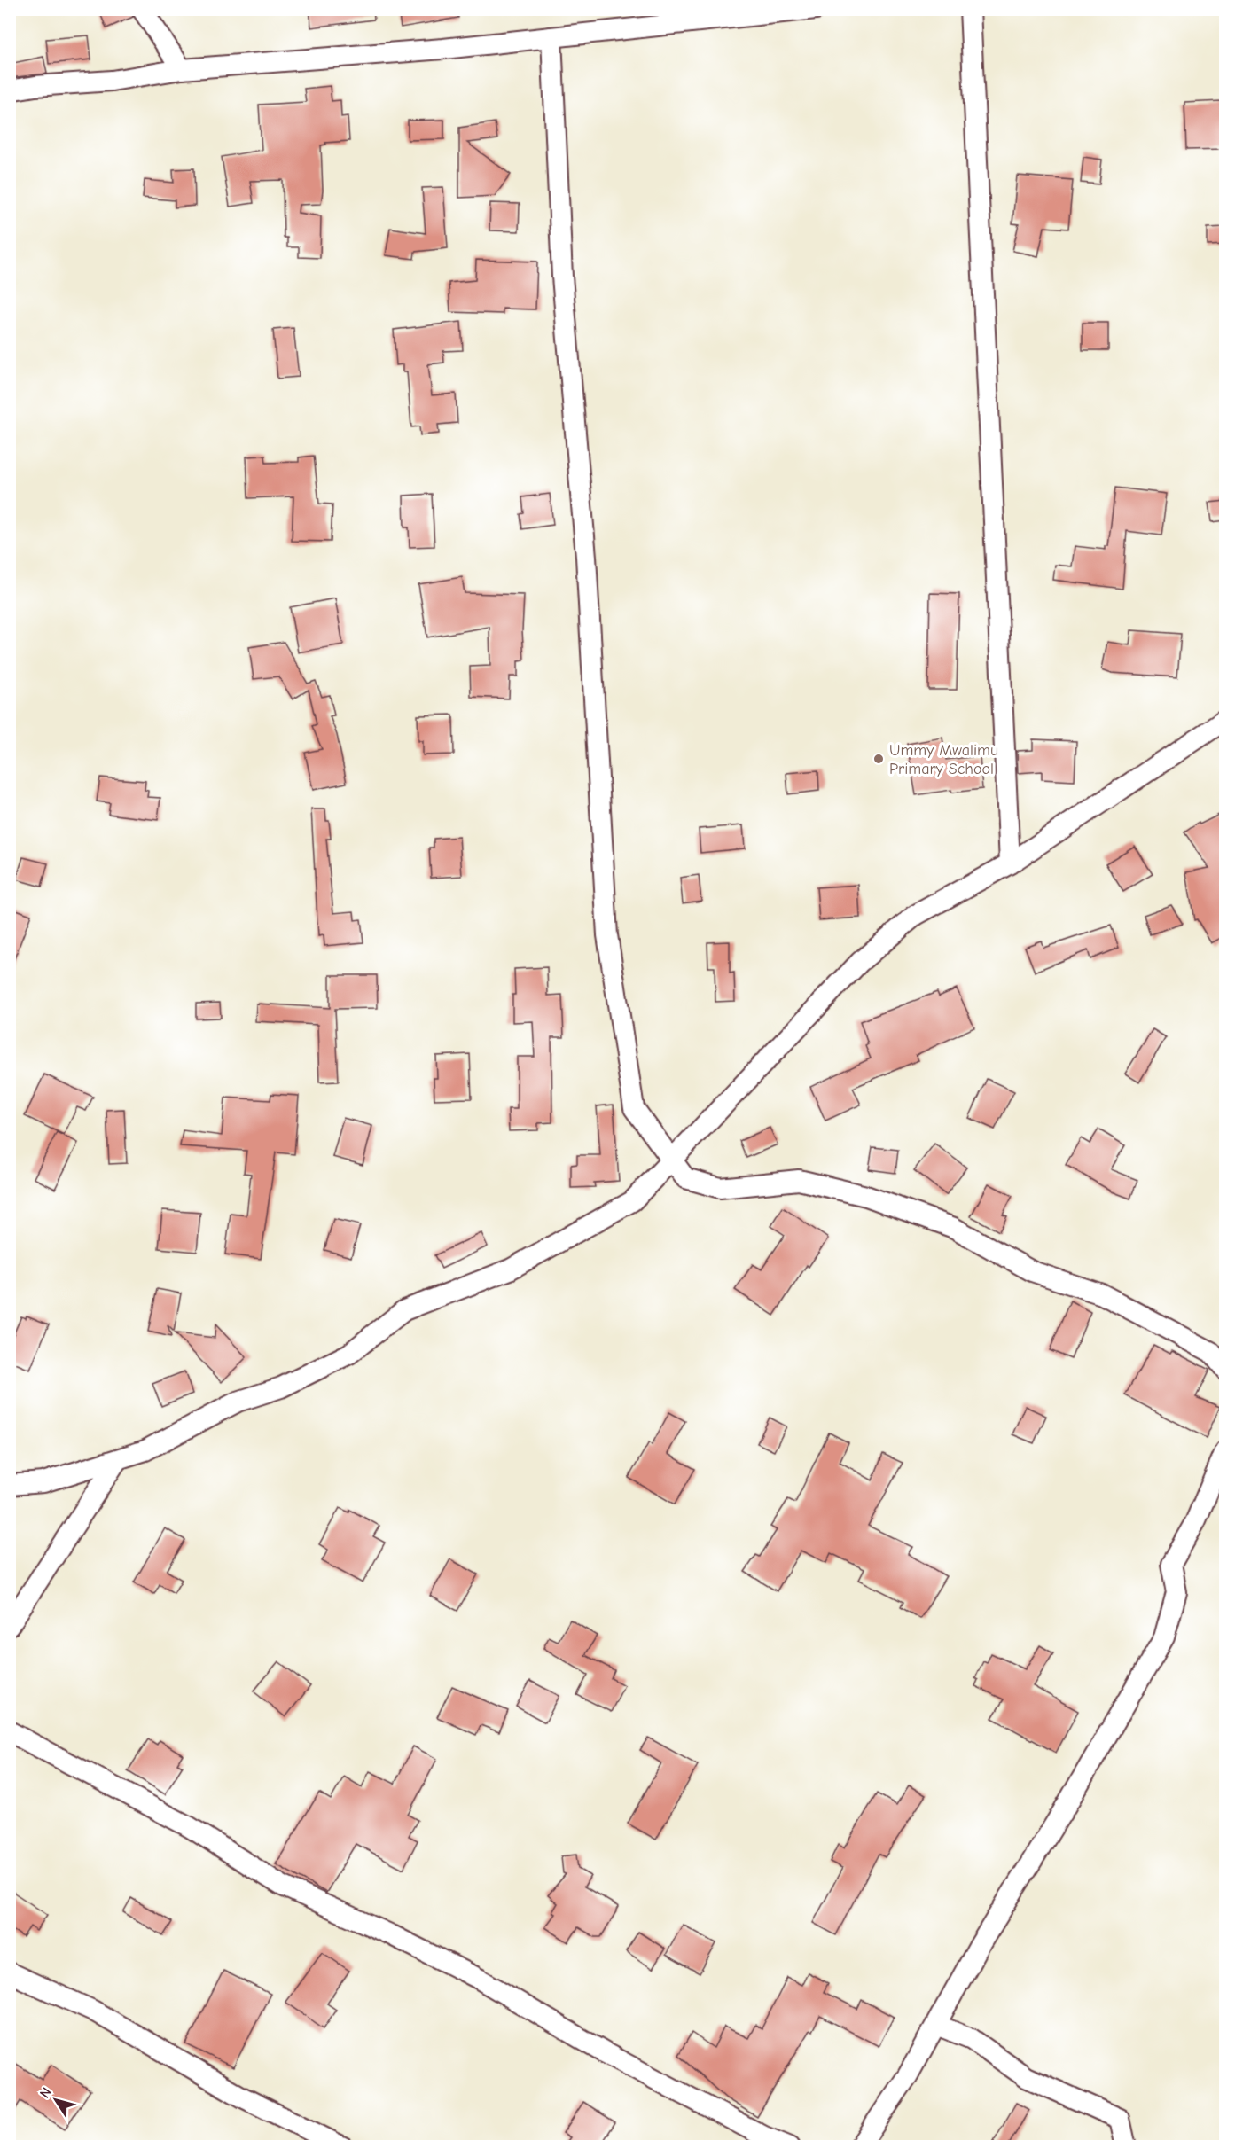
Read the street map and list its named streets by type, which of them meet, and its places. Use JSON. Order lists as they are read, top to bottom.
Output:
{
  "places": ["Ummy Mwalimu Primary School"],
  "north": "top left"
}
